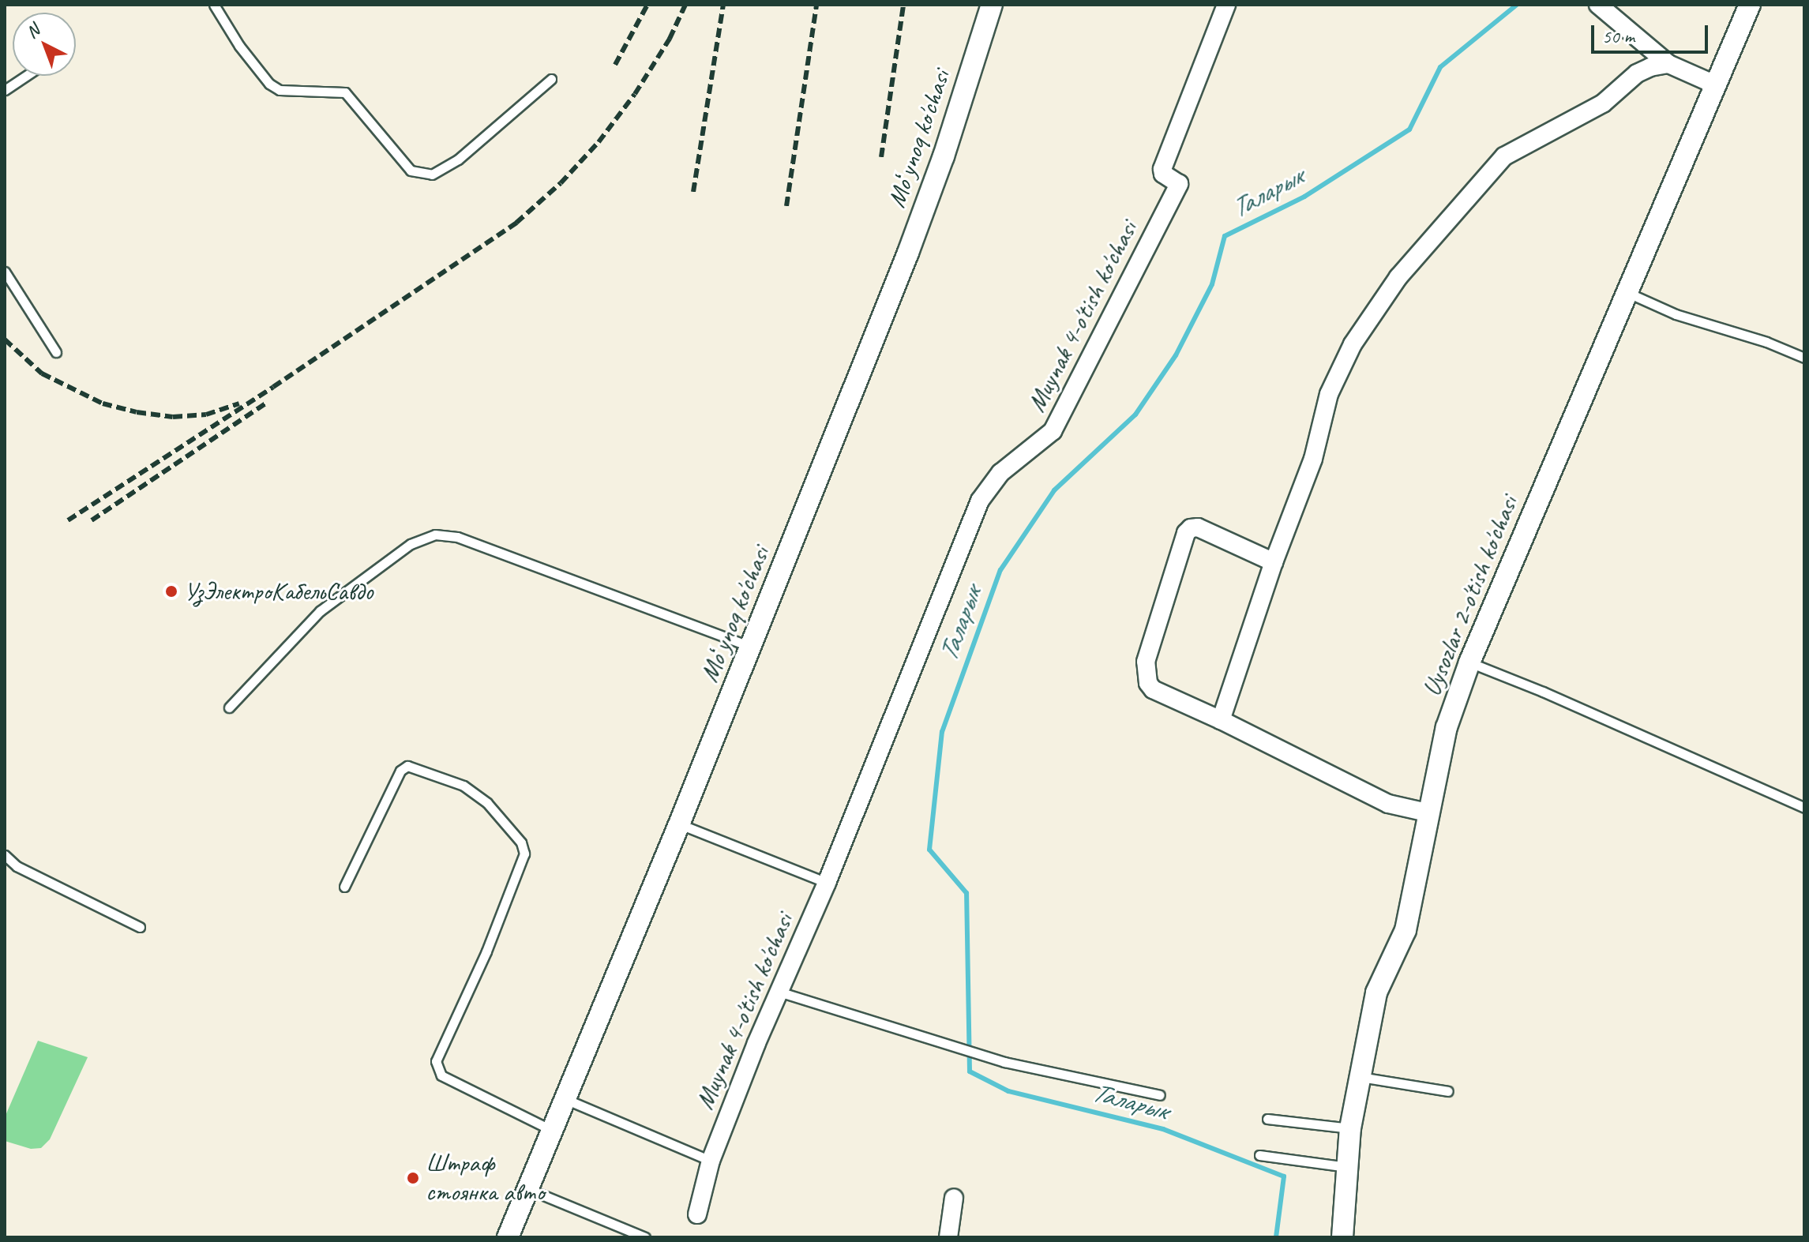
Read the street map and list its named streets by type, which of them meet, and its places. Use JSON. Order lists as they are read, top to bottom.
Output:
{
  "streets": {
    "street": ["Moʻynoq ko'chasi", "Muynak 4-o'tish ko'chasi", "Uysozlar 2-o'tish ko'chasi"]
  },
  "water": ["Таларык"],
  "places": ["УзЭлектроКабельСавдо", "Штраф стоянка авто"],
  "scale_bar": "50 m",
  "north": "top left"
}
